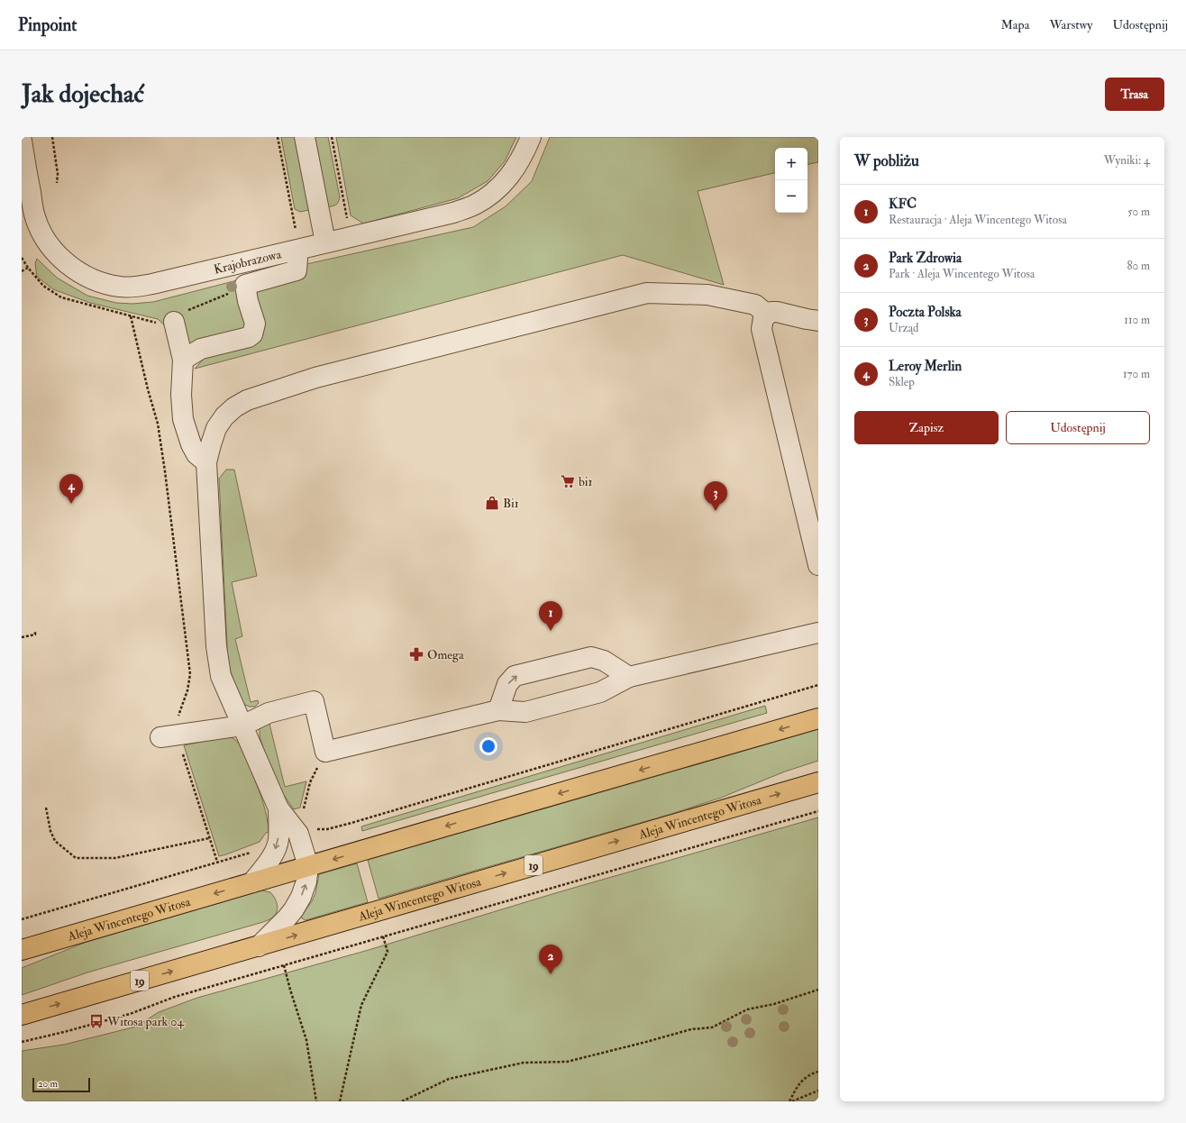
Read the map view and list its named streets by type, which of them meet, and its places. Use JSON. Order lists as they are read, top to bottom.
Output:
{
  "streets": {
    "main road": ["Aleja Wincentego Witosa", "19"],
    "street": ["Krajobrazowa"]
  },
  "places": {
    "supermarket": ["bi1"],
    "shop": ["Bi1"],
    "pharmacy": ["Omega"],
    "bus stop": ["Witosa park 04"]
  },
  "scale_bar": "20 m",
  "page": {
    "header": "Pinpoint",
    "nav": ["Mapa", "Warstwy", "Udostępnij"],
    "buttons": [
      "Trasa",
      ["Zapisz", "Udostępnij"]
    ],
    "title": "Jak dojechać",
    "heading": ["W pobliżu", "Wyniki: 4"],
    "map_buttons": ["+", "−"],
    "list": [
      {
        "mark": "1",
        "name": "KFC",
        "note": "Restauracja · Aleja Wincentego Witosa",
        "value": "50 m"
      },
      {
        "mark": "2",
        "name": "Park Zdrowia",
        "note": "Park · Aleja Wincentego Witosa",
        "value": "80 m"
      },
      {
        "mark": "3",
        "name": "Poczta Polska",
        "note": "Urząd",
        "value": "110 m"
      },
      {
        "mark": "4",
        "name": "Leroy Merlin",
        "note": "Sklep",
        "value": "170 m"
      }
    ],
    "pins": [
      "4",
      "3",
      "1",
      "2"
    ],
    "scale": "20 m"
  }
}
